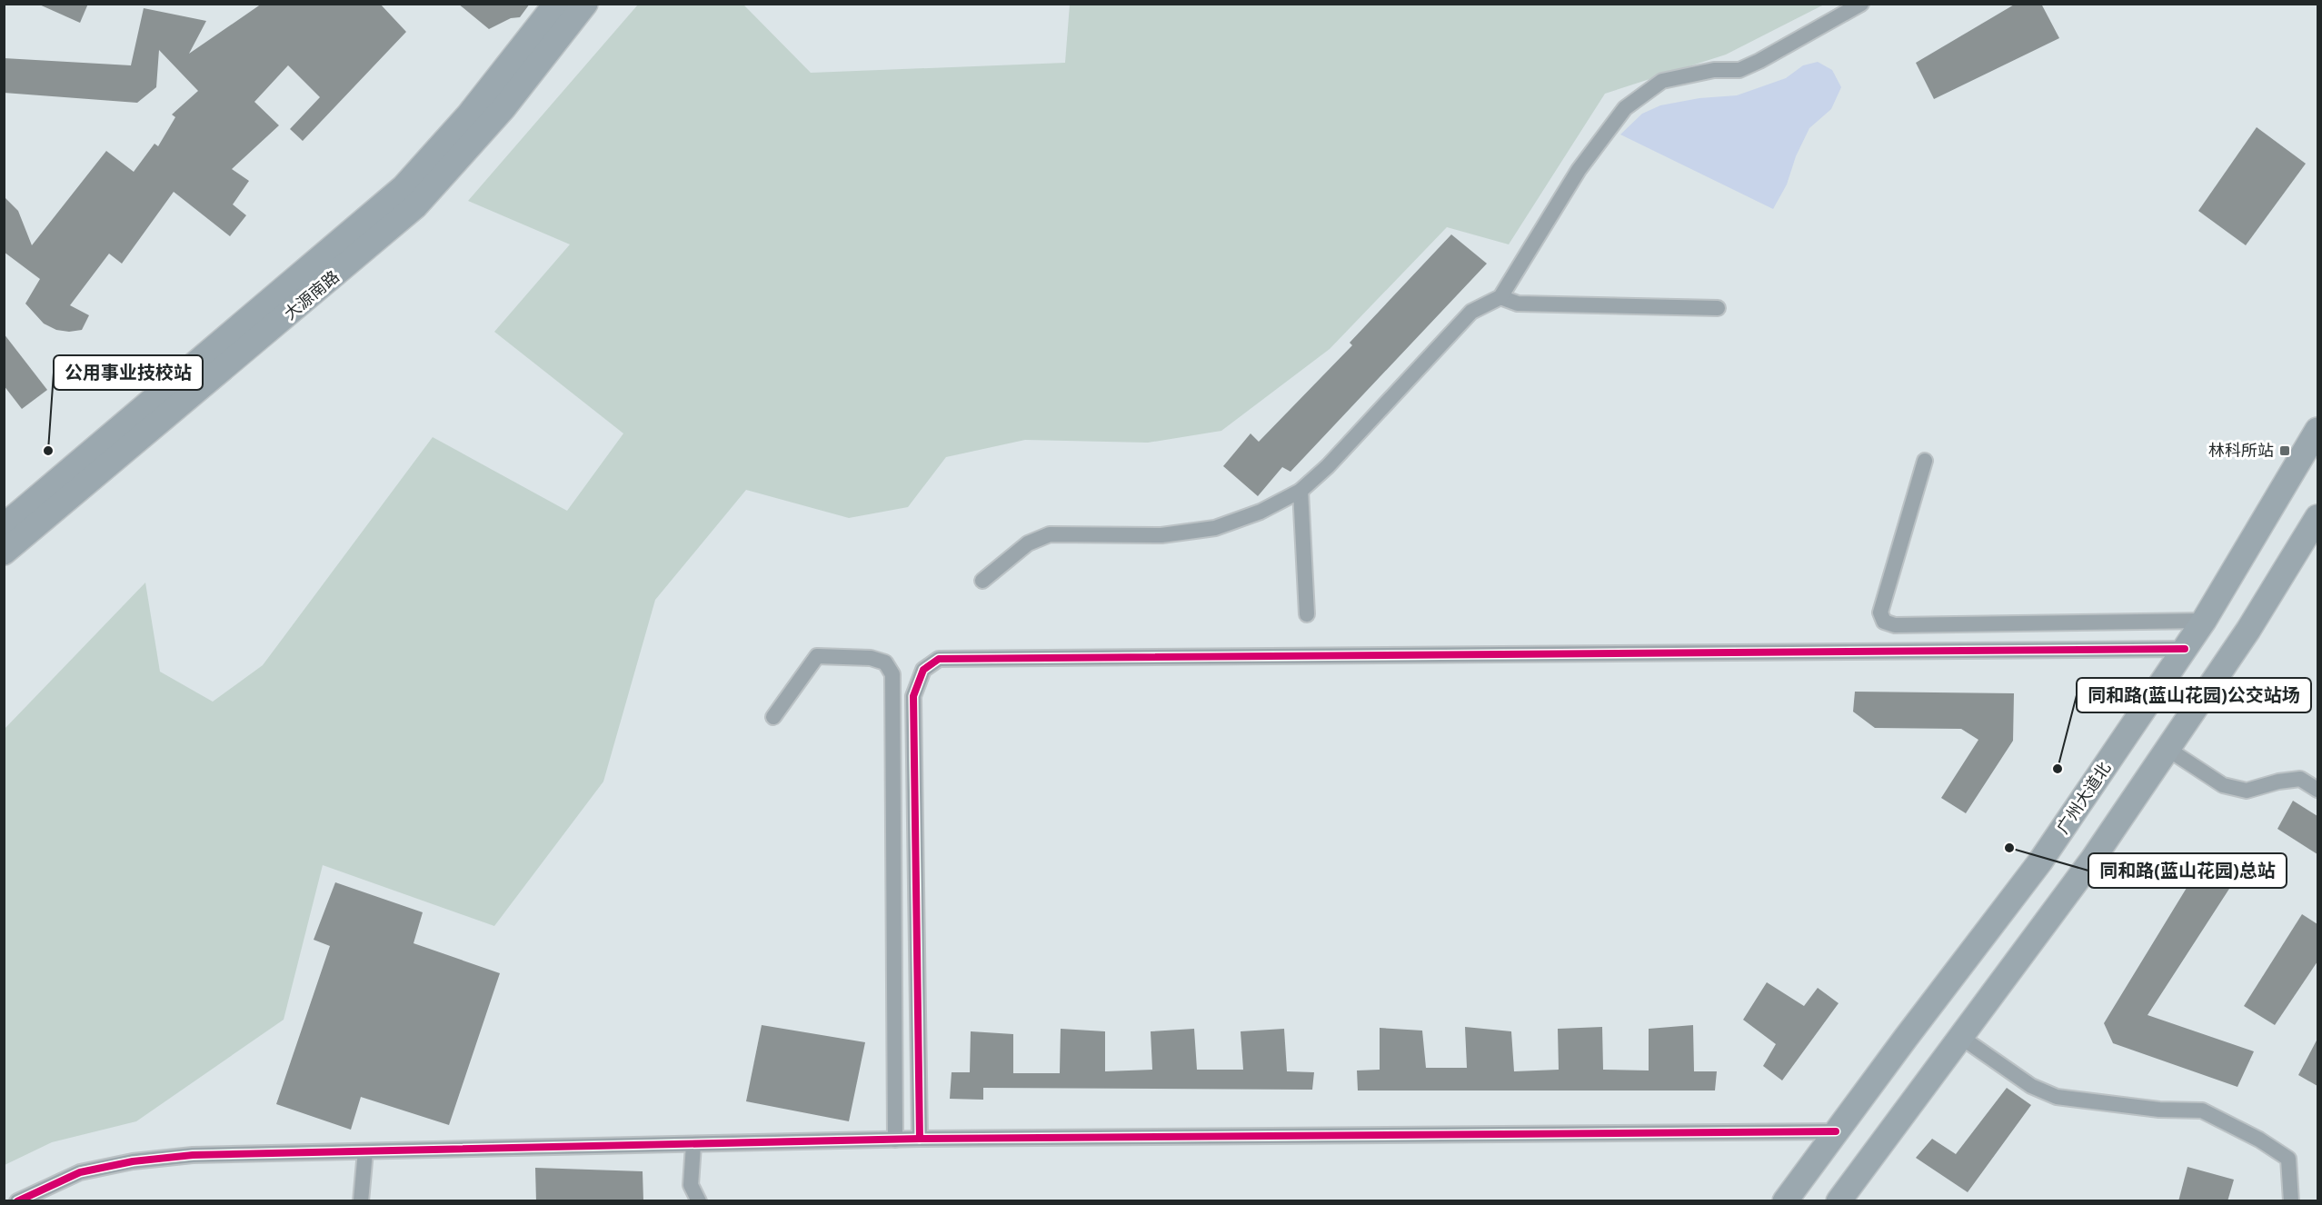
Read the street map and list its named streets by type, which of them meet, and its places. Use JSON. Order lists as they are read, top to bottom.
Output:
{
  "streets": {
    "main road": ["大源南路", "广州大道北"]
  },
  "places": {
    "other": ["公用事业技校站", "同和路(蓝山花园)公交站场", "同和路(蓝山花园)总站"],
    "transit": ["林科所站"]
  }
}
